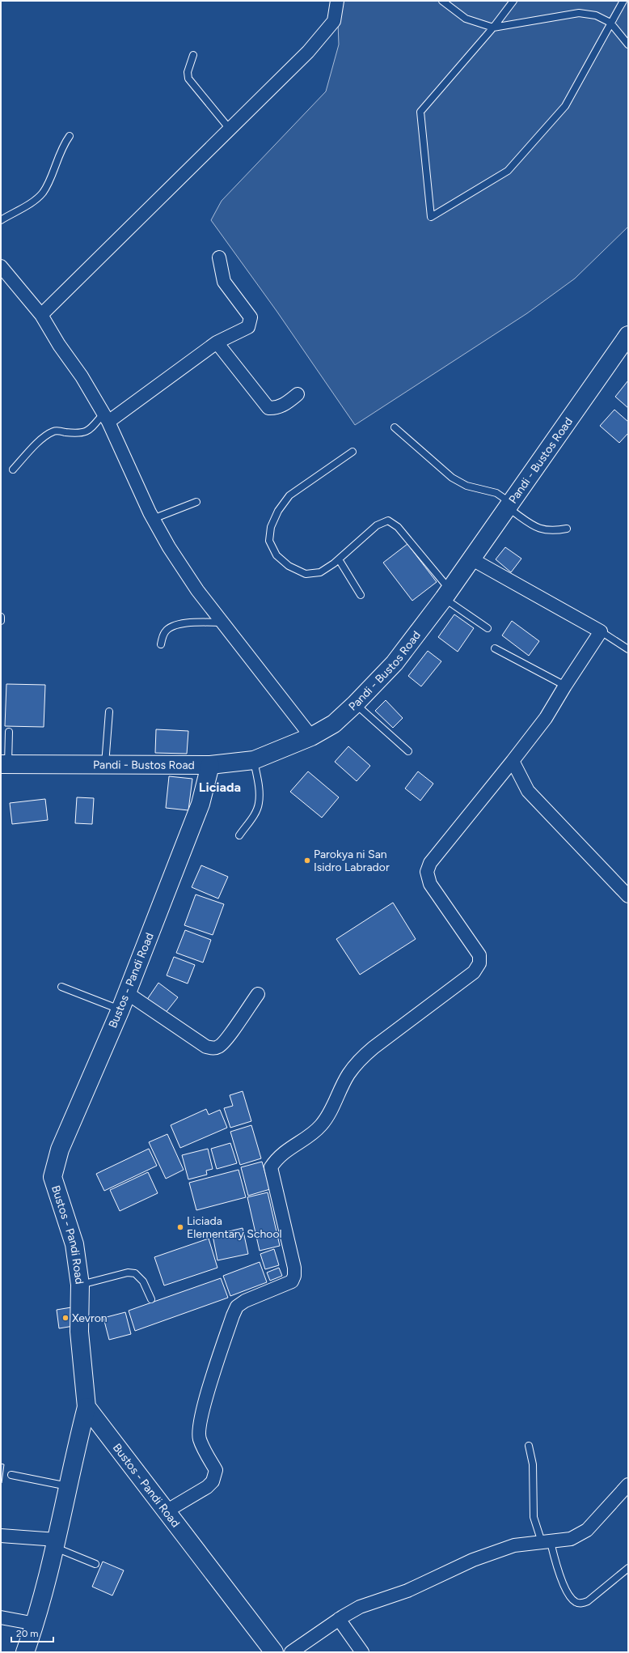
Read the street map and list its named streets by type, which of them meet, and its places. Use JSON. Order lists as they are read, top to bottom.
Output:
{
  "streets": {
    "main road": ["Pandi - Bustos Road", "Bustos - Pandi Road"]
  },
  "crossings": [
    ["Pandi - Bustos Road", "Bustos - Pandi Road"]
  ],
  "districts": ["Liciada"],
  "places": ["Parokya ni San Isidro Labrador", "Liciada Elementary School", "Xevron"],
  "scale_bar": "20 m"
}
